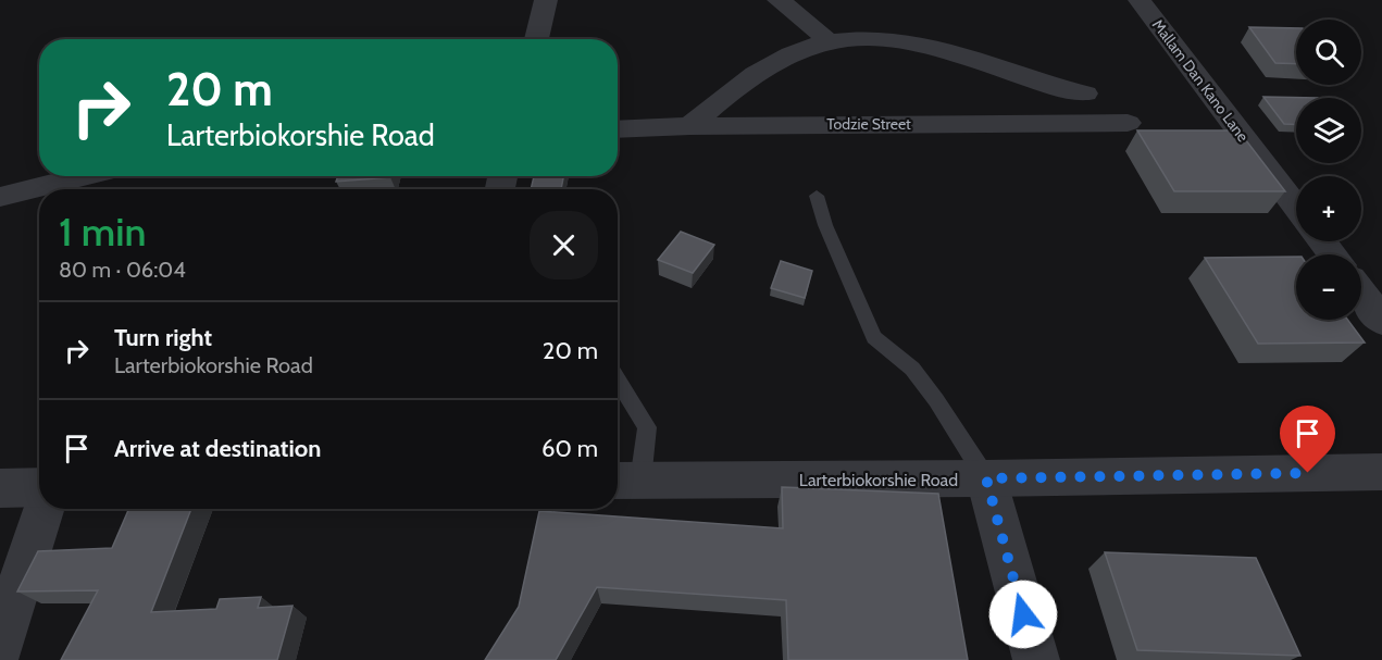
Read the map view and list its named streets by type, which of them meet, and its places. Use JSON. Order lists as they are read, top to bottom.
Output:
{
  "streets": {
    "street": ["Mallam Dan Kano Lane", "Todzie Street", "Larterbiokorshie Road"]
  },
  "page": {
    "map_buttons": ["+", "−"],
    "turn": ["20 m", "Larterbiokorshie Road"],
    "heading": ["1 min", "80 m · 06:04"],
    "list": [
      {
        "name": "Turn right",
        "note": "Larterbiokorshie Road",
        "value": "20 m"
      },
      {
        "name": "Arrive at destination",
        "value": "60 m"
      }
    ]
  }
}
